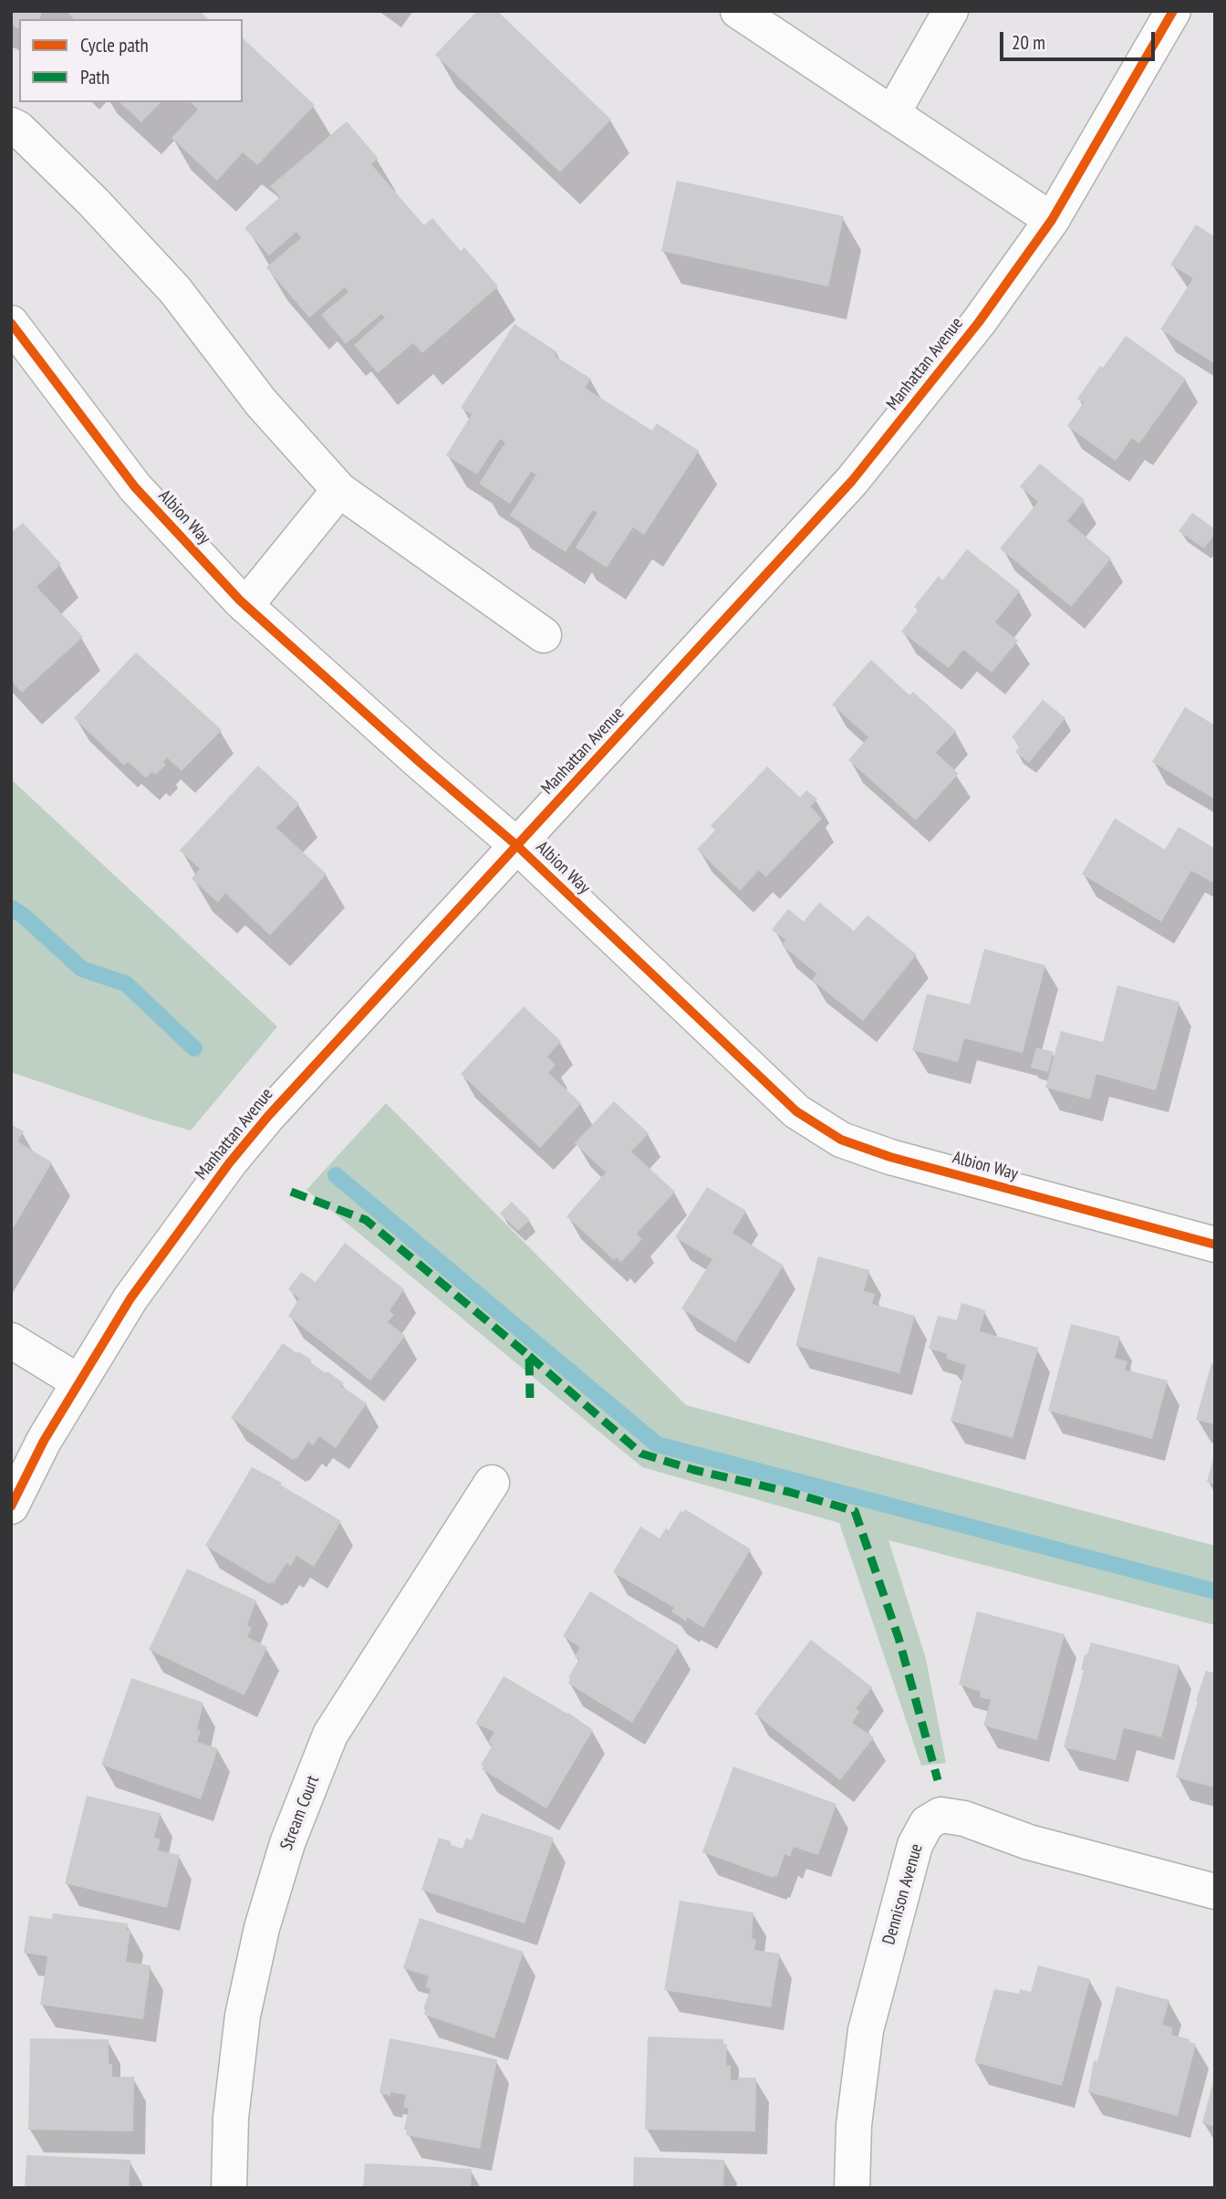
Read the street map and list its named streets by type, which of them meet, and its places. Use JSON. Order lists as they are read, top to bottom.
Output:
{
  "streets": {
    "street": [
      "Manhattan Avenue",
      "Albion Way",
      "Stream Court",
      "Dennison Avenue"
    ]
  },
  "crossings": [
    ["Manhattan Avenue", "Albion Way"]
  ],
  "legend": ["Cycle path", "Path"],
  "scale_bar": "20 m"
}
